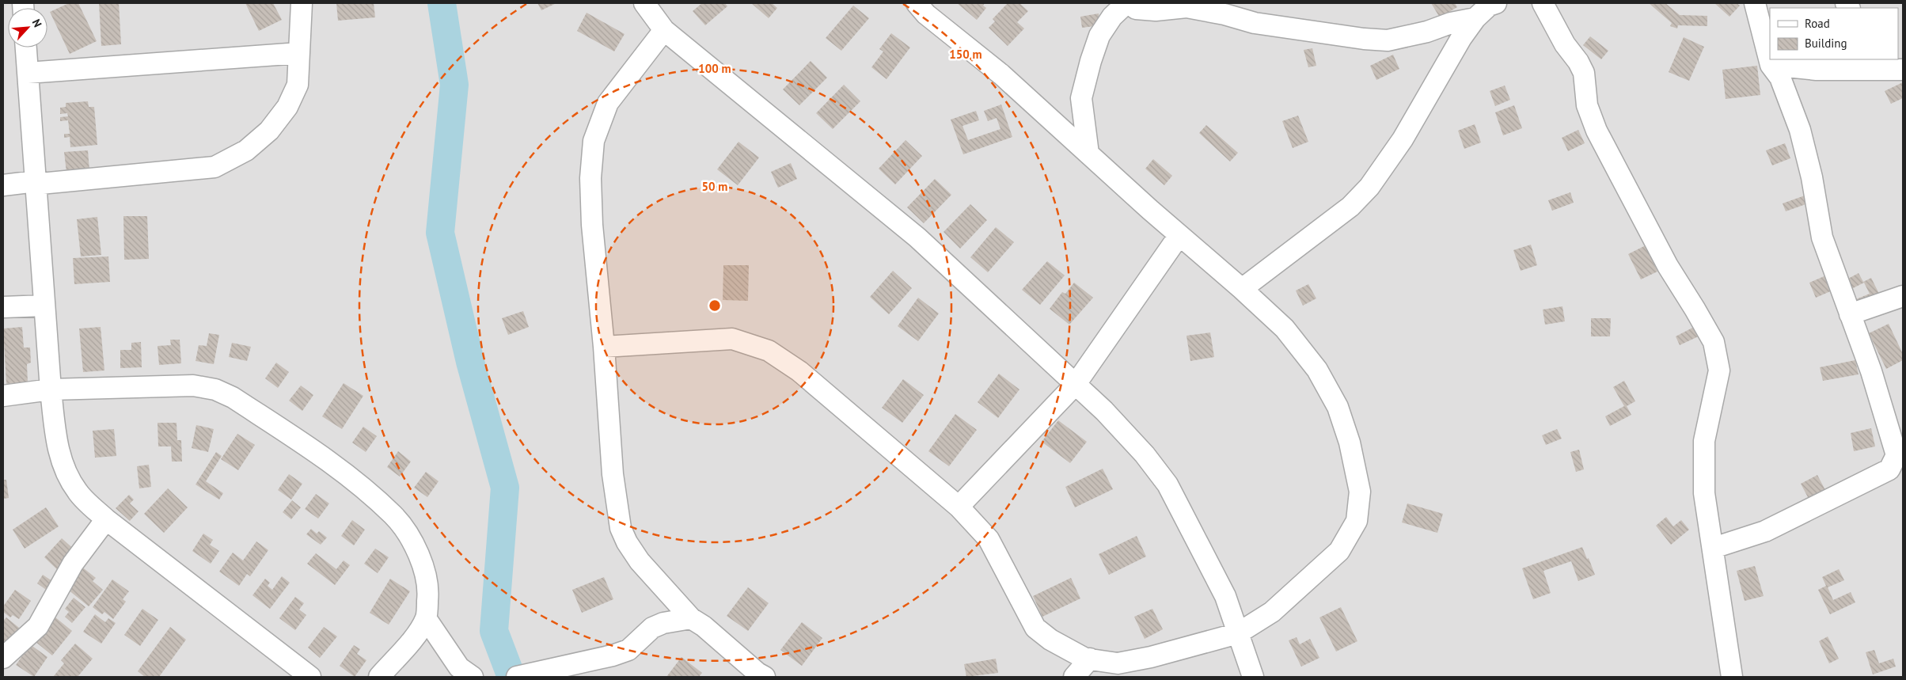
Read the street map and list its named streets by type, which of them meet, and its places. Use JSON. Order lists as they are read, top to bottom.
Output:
{
  "legend": ["Road", "Building"],
  "north": "top right",
  "rings": ["150 m", "100 m", "50 m"]
}
